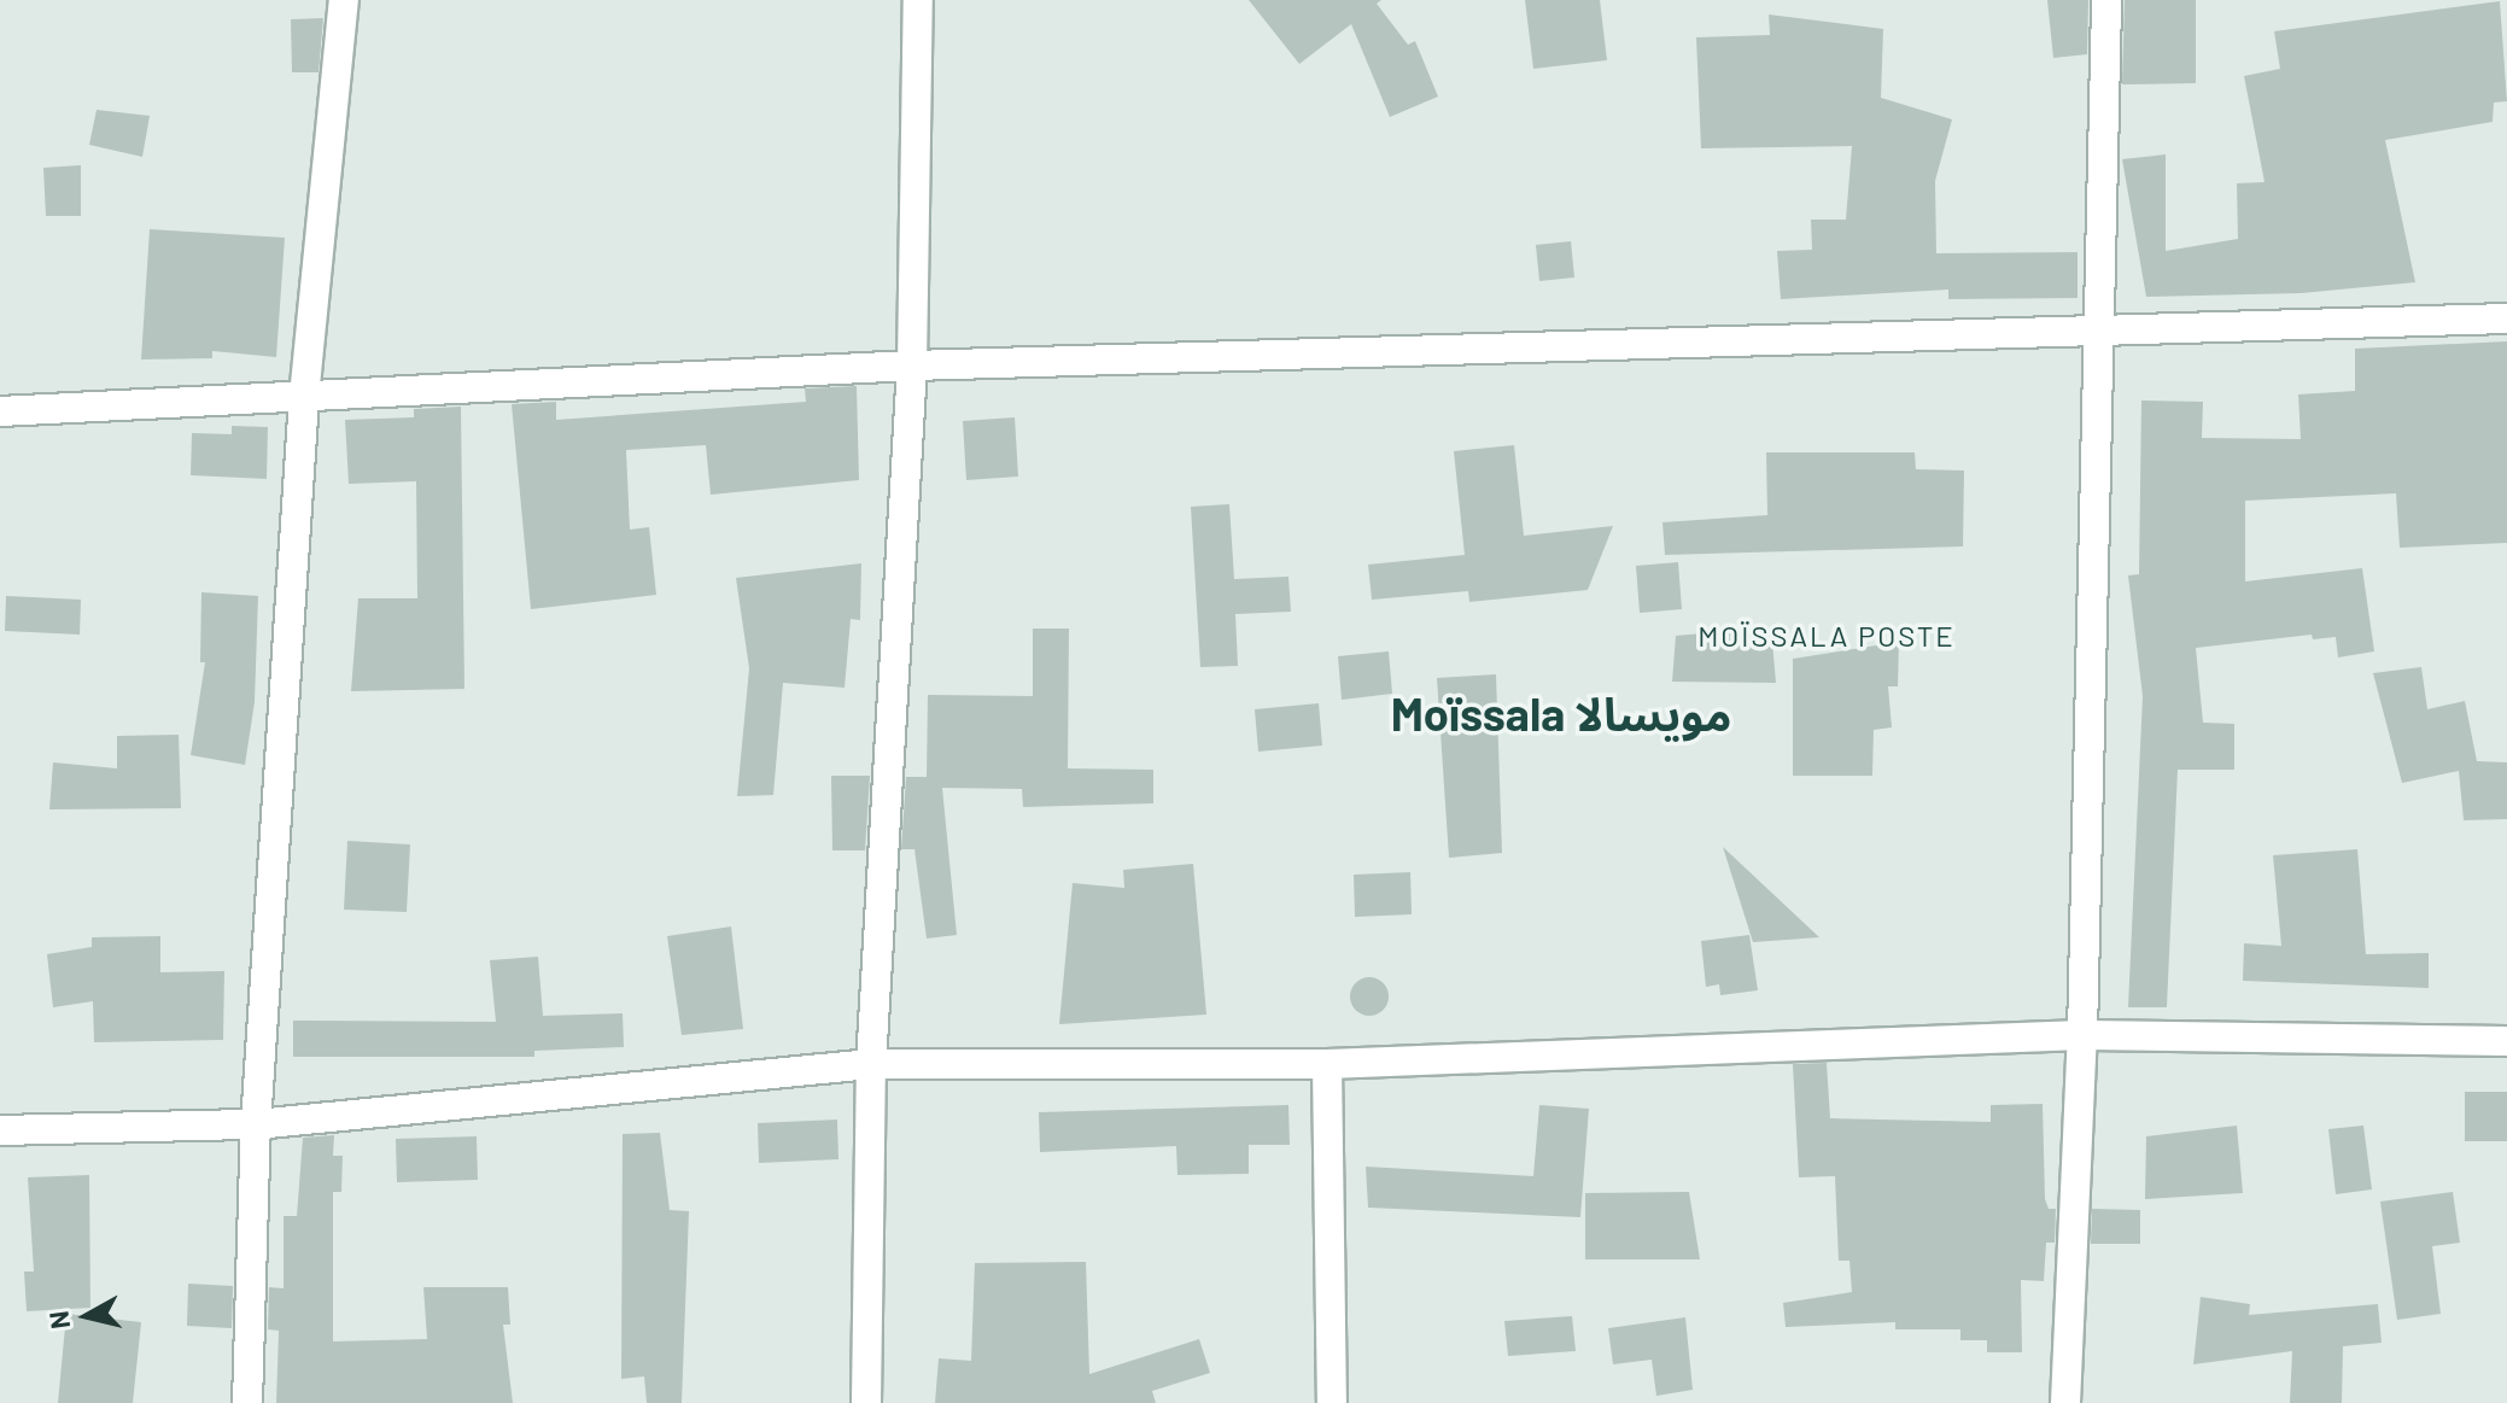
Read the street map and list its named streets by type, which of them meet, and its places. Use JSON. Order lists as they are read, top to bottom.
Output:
{
  "districts": ["MOÏSSALA POSTE", "Moïssala مويسالا"],
  "north": "left"
}
